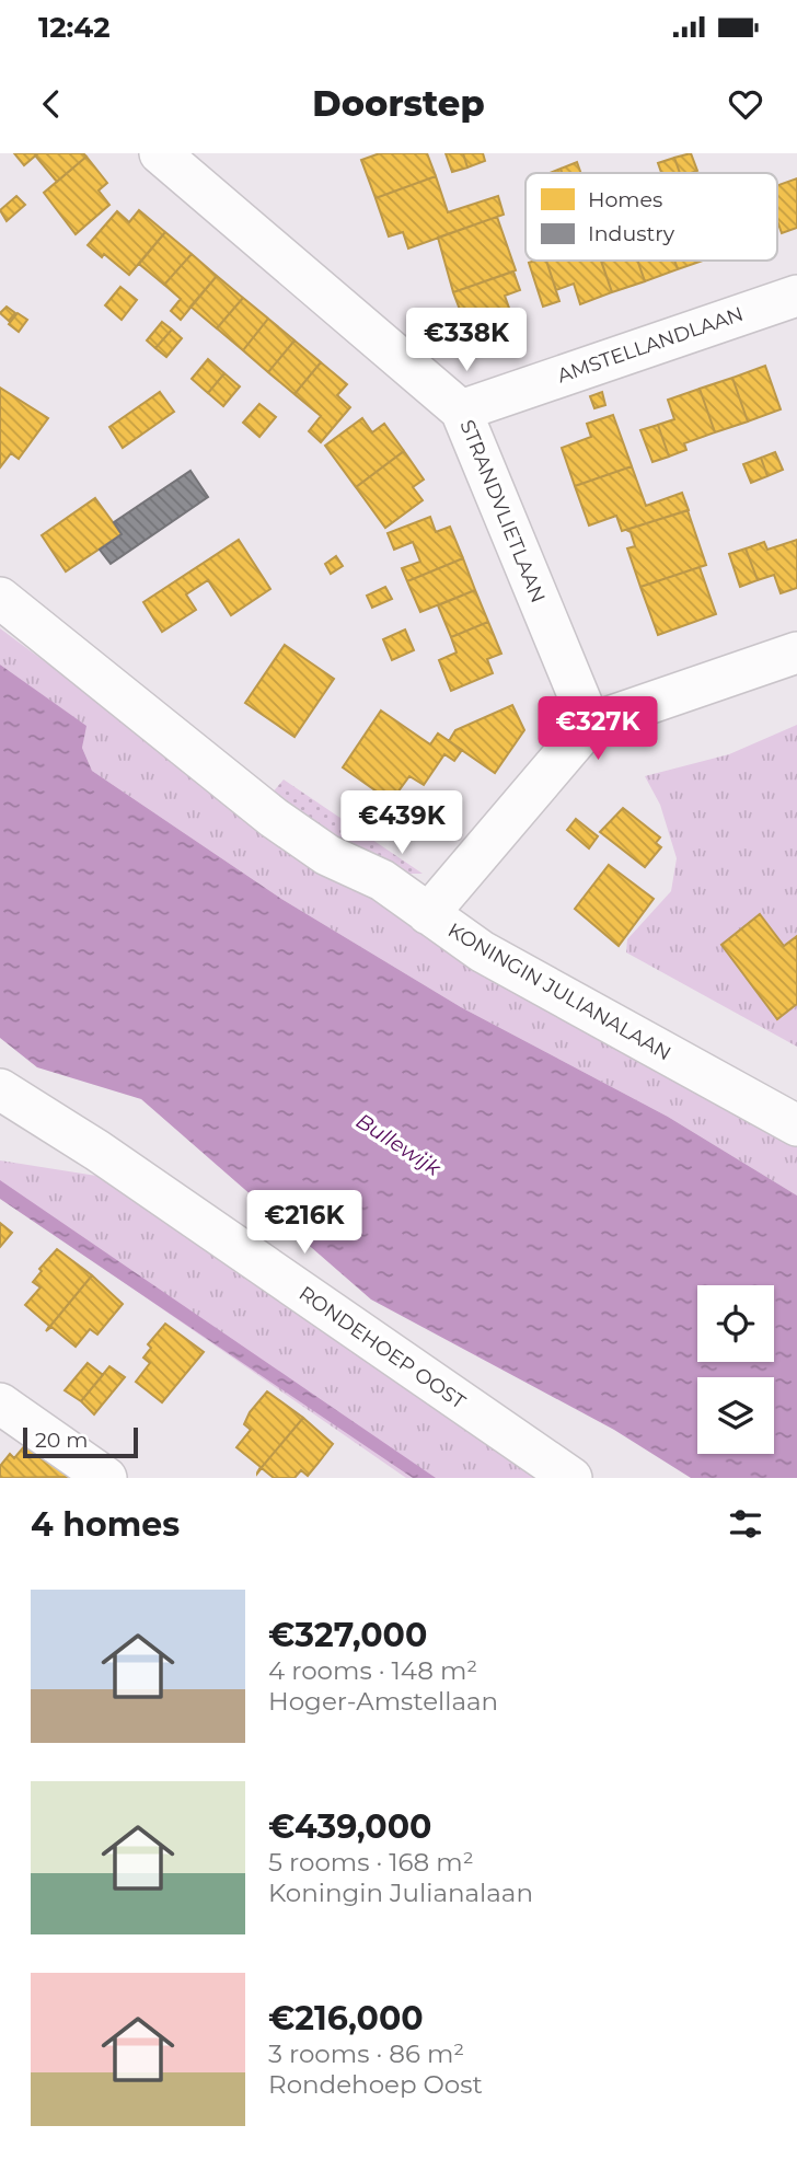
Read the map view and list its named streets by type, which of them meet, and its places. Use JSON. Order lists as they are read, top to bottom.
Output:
{
  "streets": {
    "street": [
      "AMSTELLANDLAAN",
      "STRANDVLIETLAAN",
      "KONINGIN JULIANALAAN",
      "RONDEHOEP OOST"
    ]
  },
  "crossings": [
    ["AMSTELLANDLAAN", "STRANDVLIETLAAN"]
  ],
  "water": ["Bullewijk"],
  "legend": ["Homes", "Industry"],
  "scale_bar": "20 m",
  "page": {
    "status": "12:42",
    "header": "Doorstep",
    "price": [
      "€338K",
      "€327K",
      "€439K",
      "€216K"
    ],
    "scale": "20 m",
    "heading": "4 homes",
    "list": [
      {
        "name": "€327,000",
        "note": "4 rooms · 148 m² · Hoger-Amstellaan"
      },
      {
        "name": "€439,000",
        "note": "5 rooms · 168 m² · Koningin Julianalaan"
      },
      {
        "name": "€216,000",
        "note": "3 rooms · 86 m² · Rondehoep Oost"
      }
    ]
  }
}
